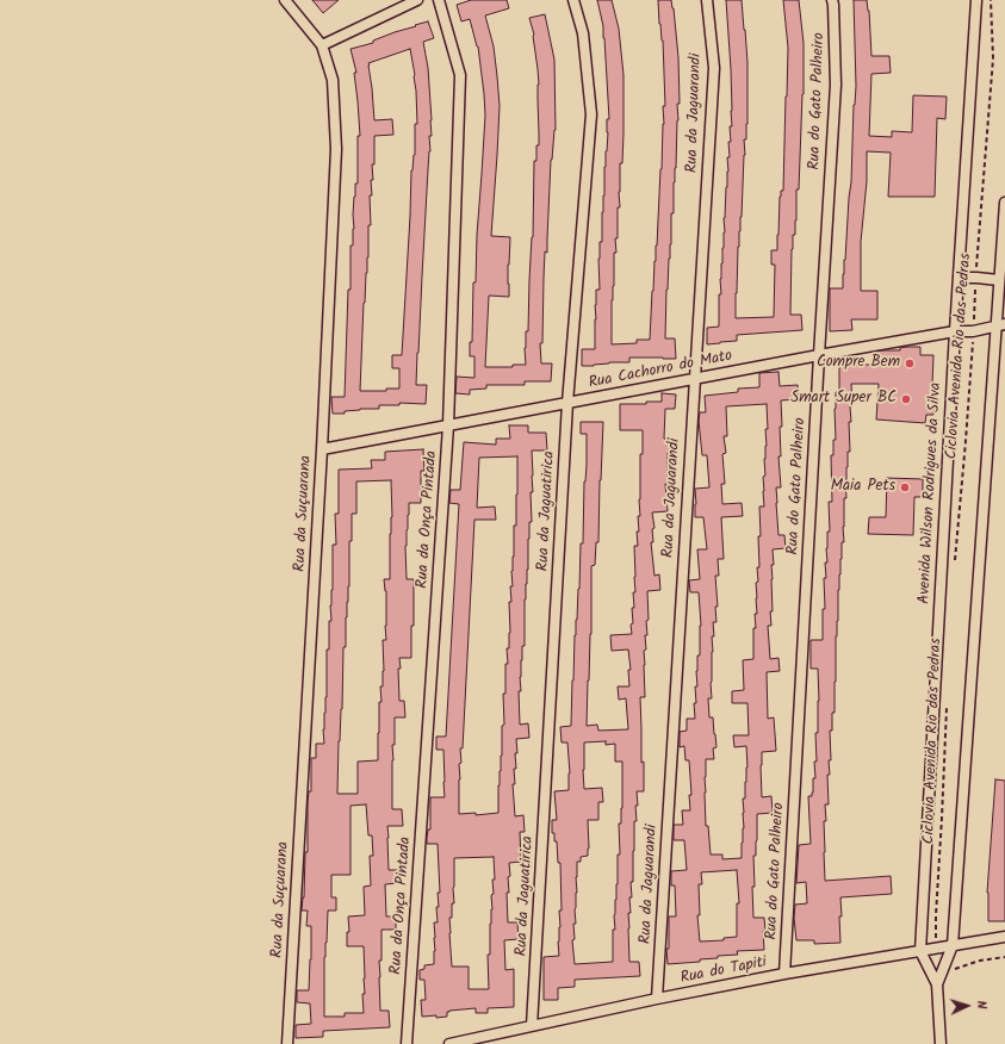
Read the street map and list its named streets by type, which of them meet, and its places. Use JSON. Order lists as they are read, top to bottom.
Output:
{
  "streets": {
    "street": [
      "Rua do Gato Palheiro",
      "Rua da Jaguarandi",
      "Rua Cachorro do Mato",
      "Avenida Wilson Rodrigues da Silva",
      "Rua da Jaguatirica",
      "Rua da Suçuarana",
      "Rua da Onça Pintada",
      "Rua do Tapiti"
    ],
    "path": ["Ciclovia Avenida Rio das Pedras"]
  },
  "crossings": [
    ["Rua do Gato Palheiro", "Rua Cachorro do Mato"],
    ["Rua do Gato Palheiro", "Rua do Tapiti"],
    ["Rua da Jaguarandi", "Rua Cachorro do Mato"],
    ["Rua da Jaguarandi", "Rua do Tapiti"],
    ["Ciclovia Avenida Rio das Pedras", "Rua Cachorro do Mato"],
    ["Ciclovia Avenida Rio das Pedras", "Rua do Tapiti"],
    ["Rua Cachorro do Mato", "Avenida Wilson Rodrigues da Silva"],
    ["Rua Cachorro do Mato", "Rua da Jaguatirica"],
    ["Rua Cachorro do Mato", "Rua da Suçuarana"],
    ["Rua Cachorro do Mato", "Rua da Onça Pintada"],
    ["Avenida Wilson Rodrigues da Silva", "Rua do Tapiti"],
    ["Rua da Jaguatirica", "Rua do Tapiti"]
  ],
  "places": ["Compre Bem", "Smart Super BC", "Maia Pets"],
  "north": "right"
}
